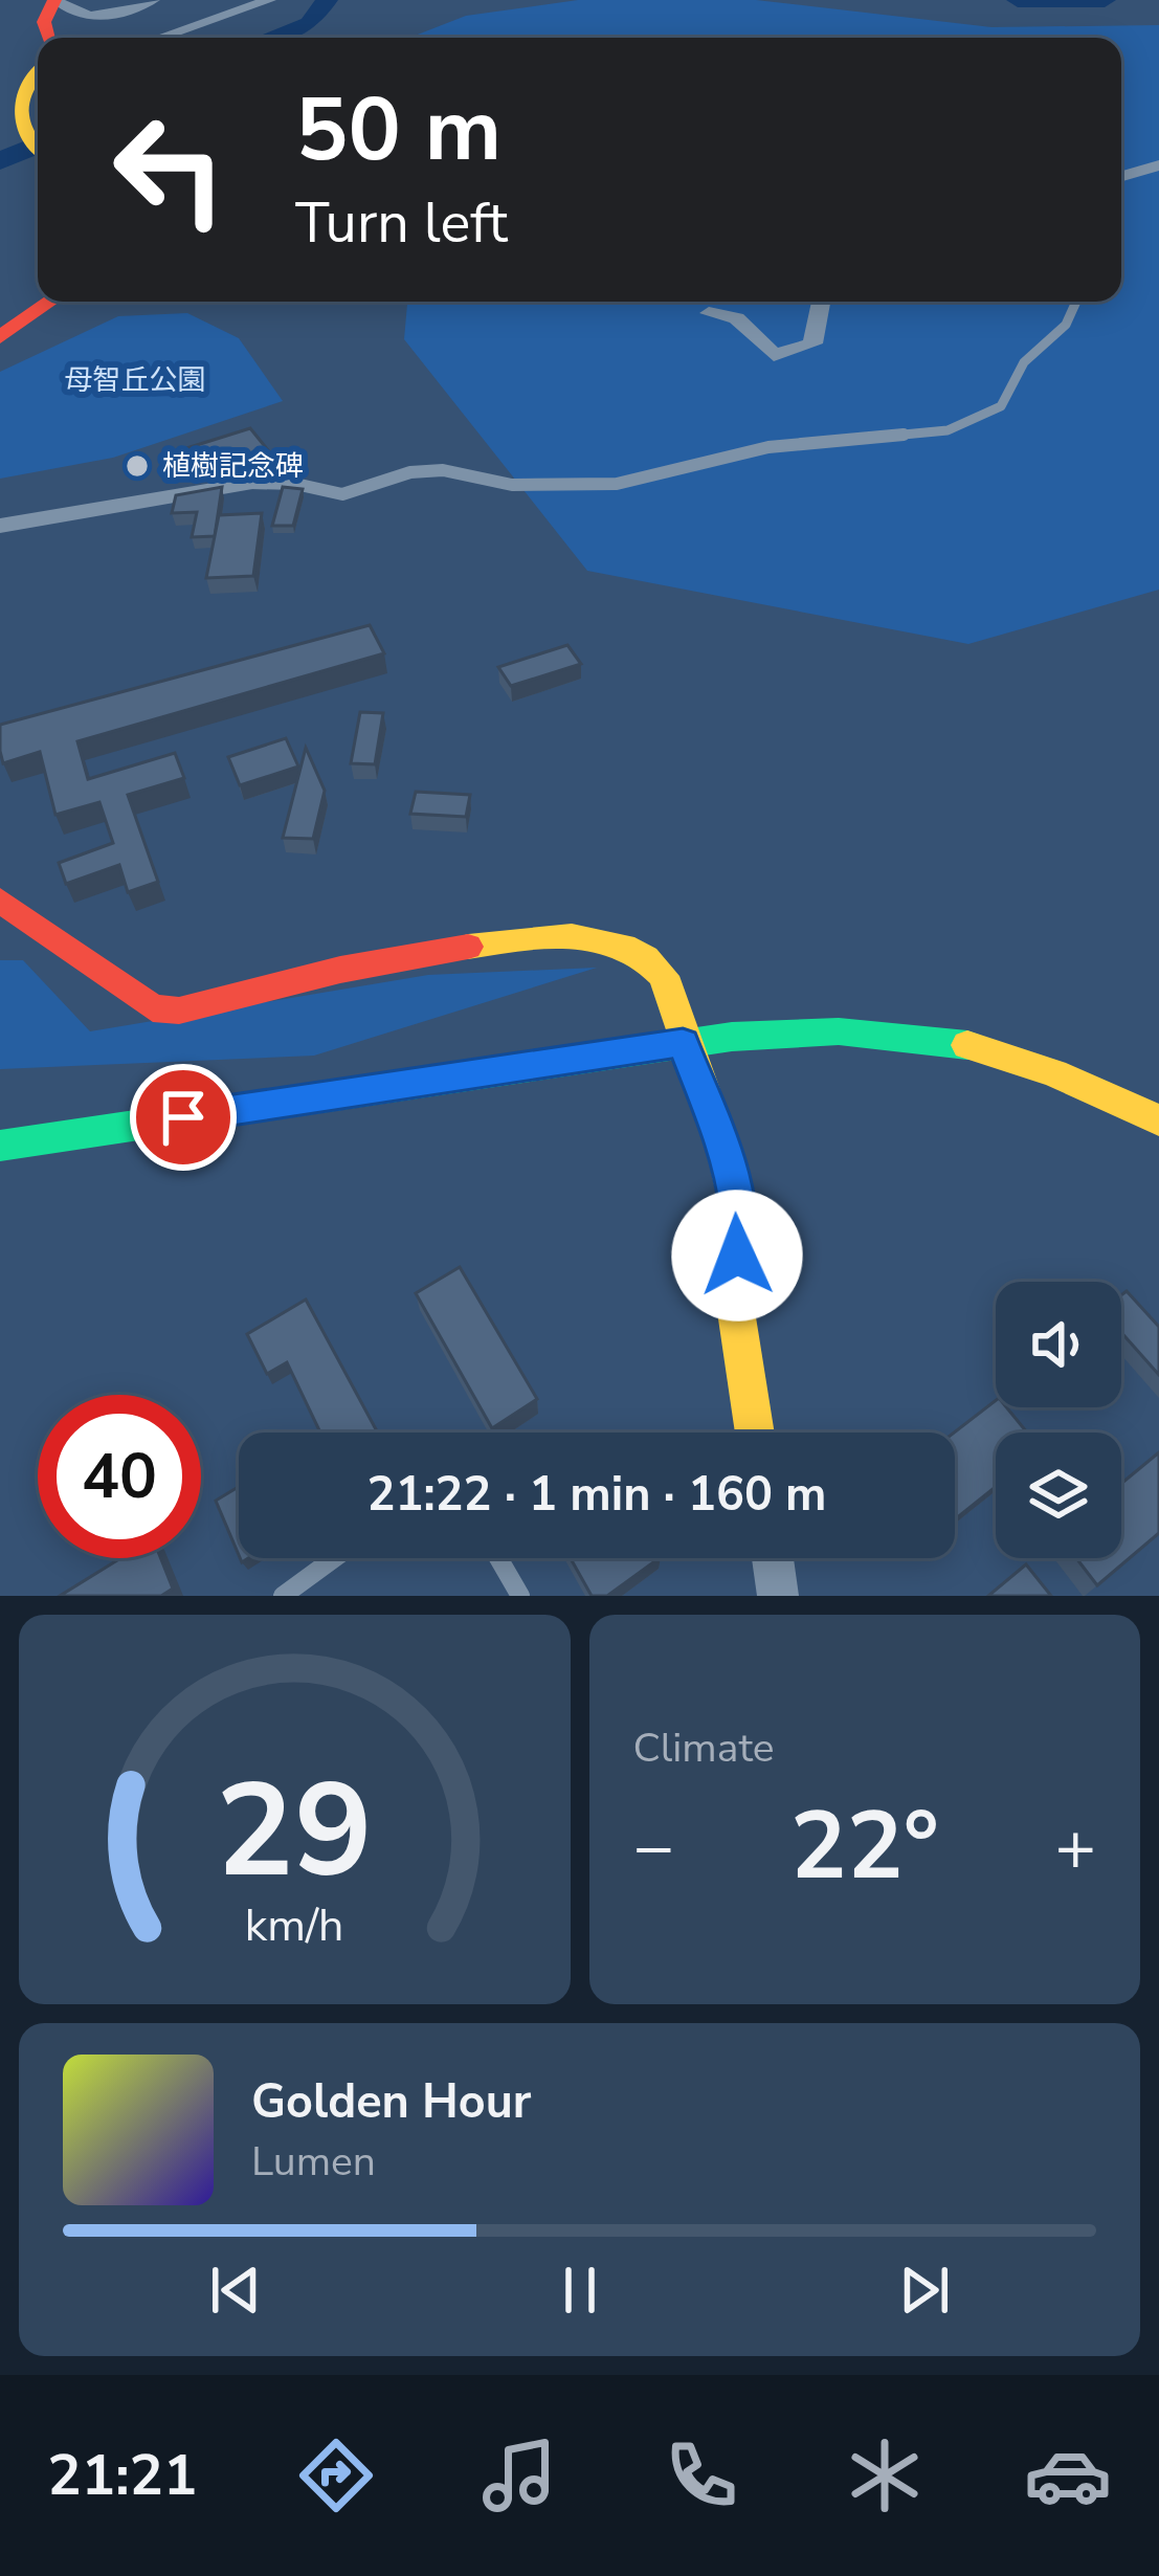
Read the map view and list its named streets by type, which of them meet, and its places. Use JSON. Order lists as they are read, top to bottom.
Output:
{
  "parks": ["母智丘公園"],
  "places": ["植樹記念碑"],
  "page": {
    "turn": ["50 m", "Turn left"],
    "limit": "40",
    "trip": "21:22 · 1 min · 160 m",
    "tile": "Climate",
    "heat": ["−", "22°", "+"],
    "song": ["Golden Hour", "Lumen"],
    "tabs": "21:21",
    "gauge": ["29", "km/h"]
  }
}
